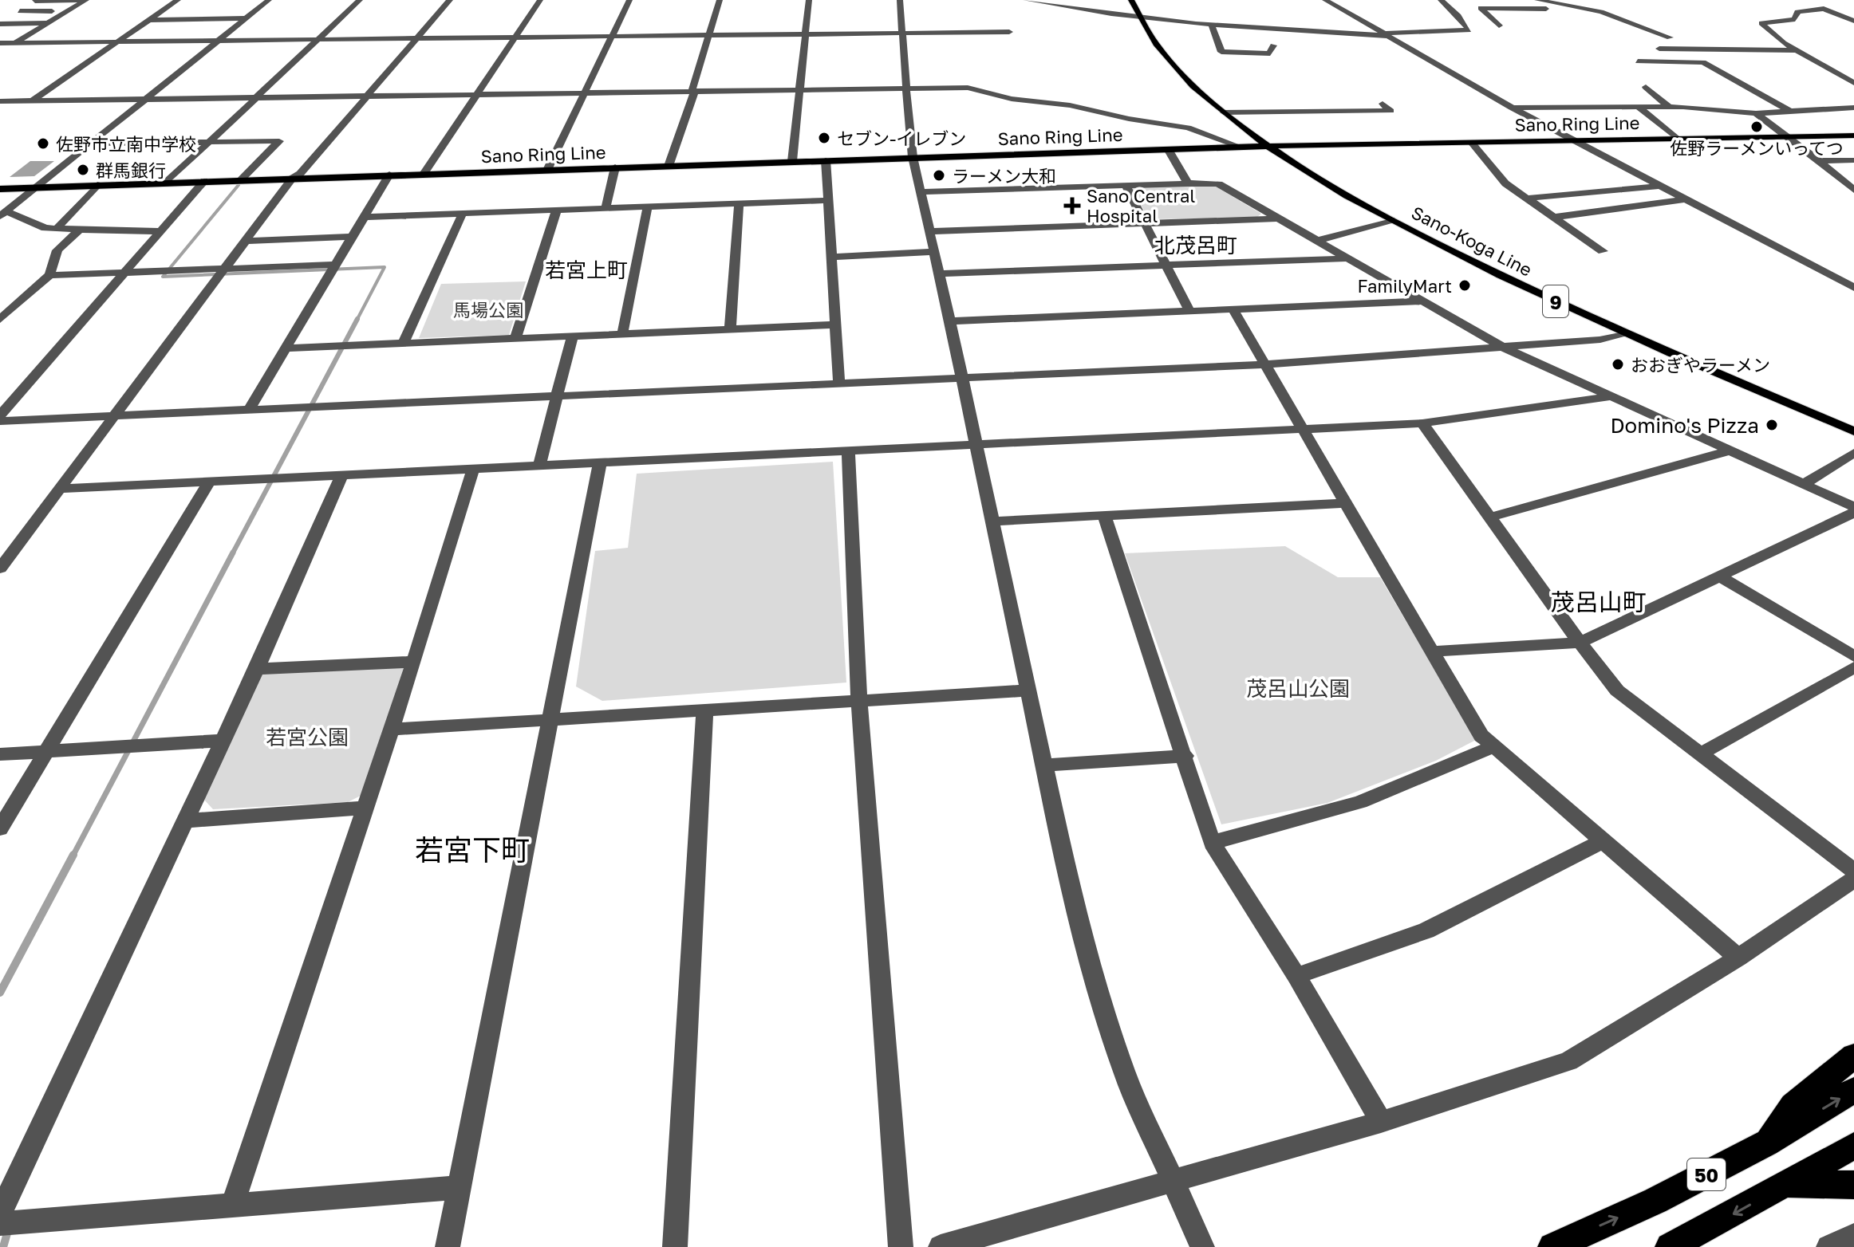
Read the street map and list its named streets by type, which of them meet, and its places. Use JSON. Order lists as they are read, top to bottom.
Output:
{
  "streets": {
    "highway": ["50"],
    "main road": ["Sano Ring Line", "Sano-Koga Line", "9"]
  },
  "crossings": [
    ["Sano Ring Line", "Sano-Koga Line"]
  ],
  "districts": [
    "北茂呂町",
    "若宮上町",
    "茂呂山町",
    "若宮下町"
  ],
  "parks": ["馬場公園", "茂呂山公園", "若宮公園"],
  "places": {
    "other": [
      "佐野ラーメンいってつ",
      "セブン-イレブン",
      "佐野市立南中学校",
      "群馬銀行",
      "ラーメン大和",
      "FamilyMart",
      "おおぎやラーメン",
      "Domino's Pizza"
    ],
    "health": ["Sano Central Hospital"]
  }
}
